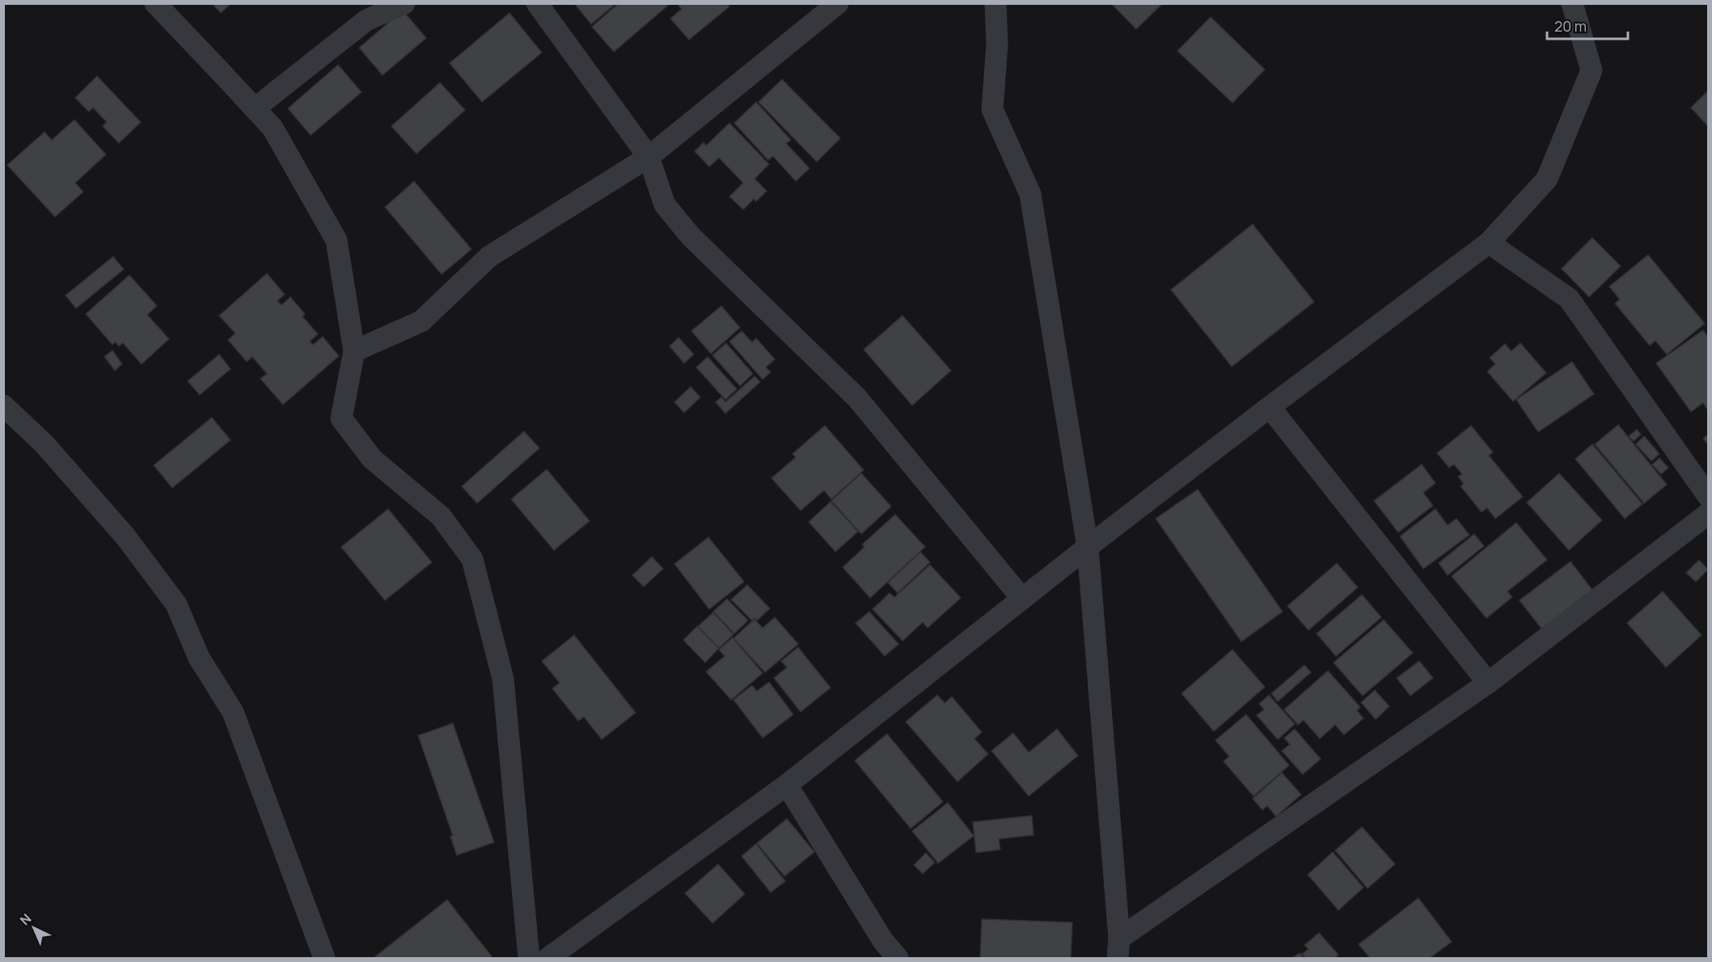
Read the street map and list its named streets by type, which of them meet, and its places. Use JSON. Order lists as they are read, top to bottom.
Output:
{
  "scale_bar": "20 m",
  "north": "top left"
}
